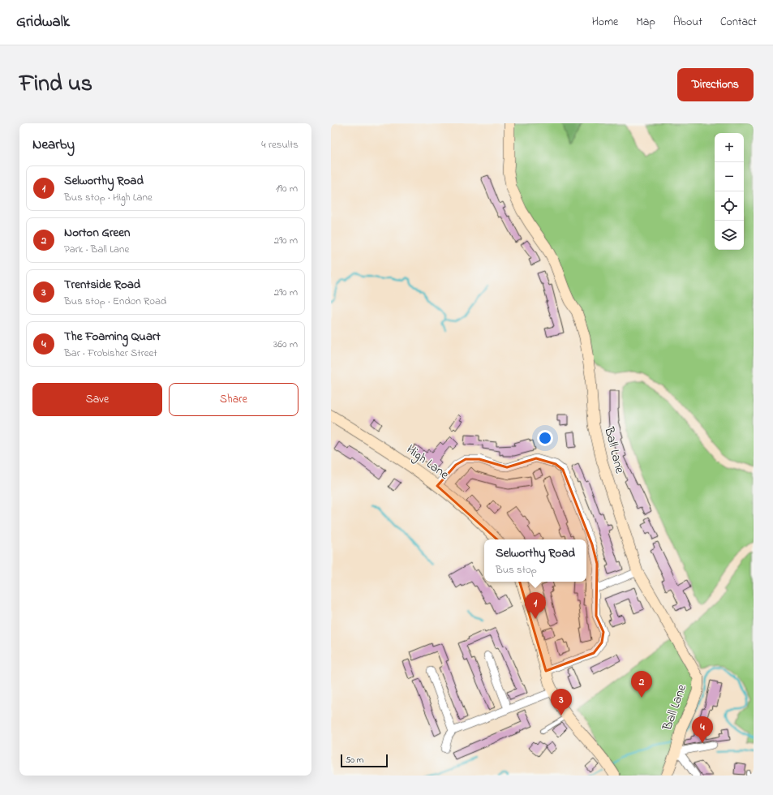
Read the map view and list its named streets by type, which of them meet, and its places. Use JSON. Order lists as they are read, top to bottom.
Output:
{
  "streets": {
    "street": ["Ball Lane", "High Lane"]
  },
  "scale_bar": "50 m",
  "page": {
    "header": "Gridwalk",
    "nav": [
      "Home",
      "Map",
      "About",
      "Contact"
    ],
    "title": "Find us",
    "buttons": [
      "Directions",
      ["Save", "Share"]
    ],
    "heading": ["Nearby", "4 results"],
    "map_buttons": ["+", "−"],
    "list": [
      {
        "mark": "1",
        "name": "Selworthy Road",
        "note": "Bus stop · High Lane",
        "value": "190 m"
      },
      {
        "mark": "2",
        "name": "Norton Green",
        "note": "Park · Ball Lane",
        "value": "290 m"
      },
      {
        "mark": "3",
        "name": "Trentside Road",
        "note": "Bus stop · Endon Road",
        "value": "290 m"
      },
      {
        "mark": "4",
        "name": "The Foaming Quart",
        "note": "Bar · Frobisher Street",
        "value": "360 m"
      }
    ],
    "popup": ["Selworthy Road", "Bus stop"],
    "pins": [
      "1",
      "2",
      "3",
      "4"
    ],
    "scale": "50 m"
  }
}
